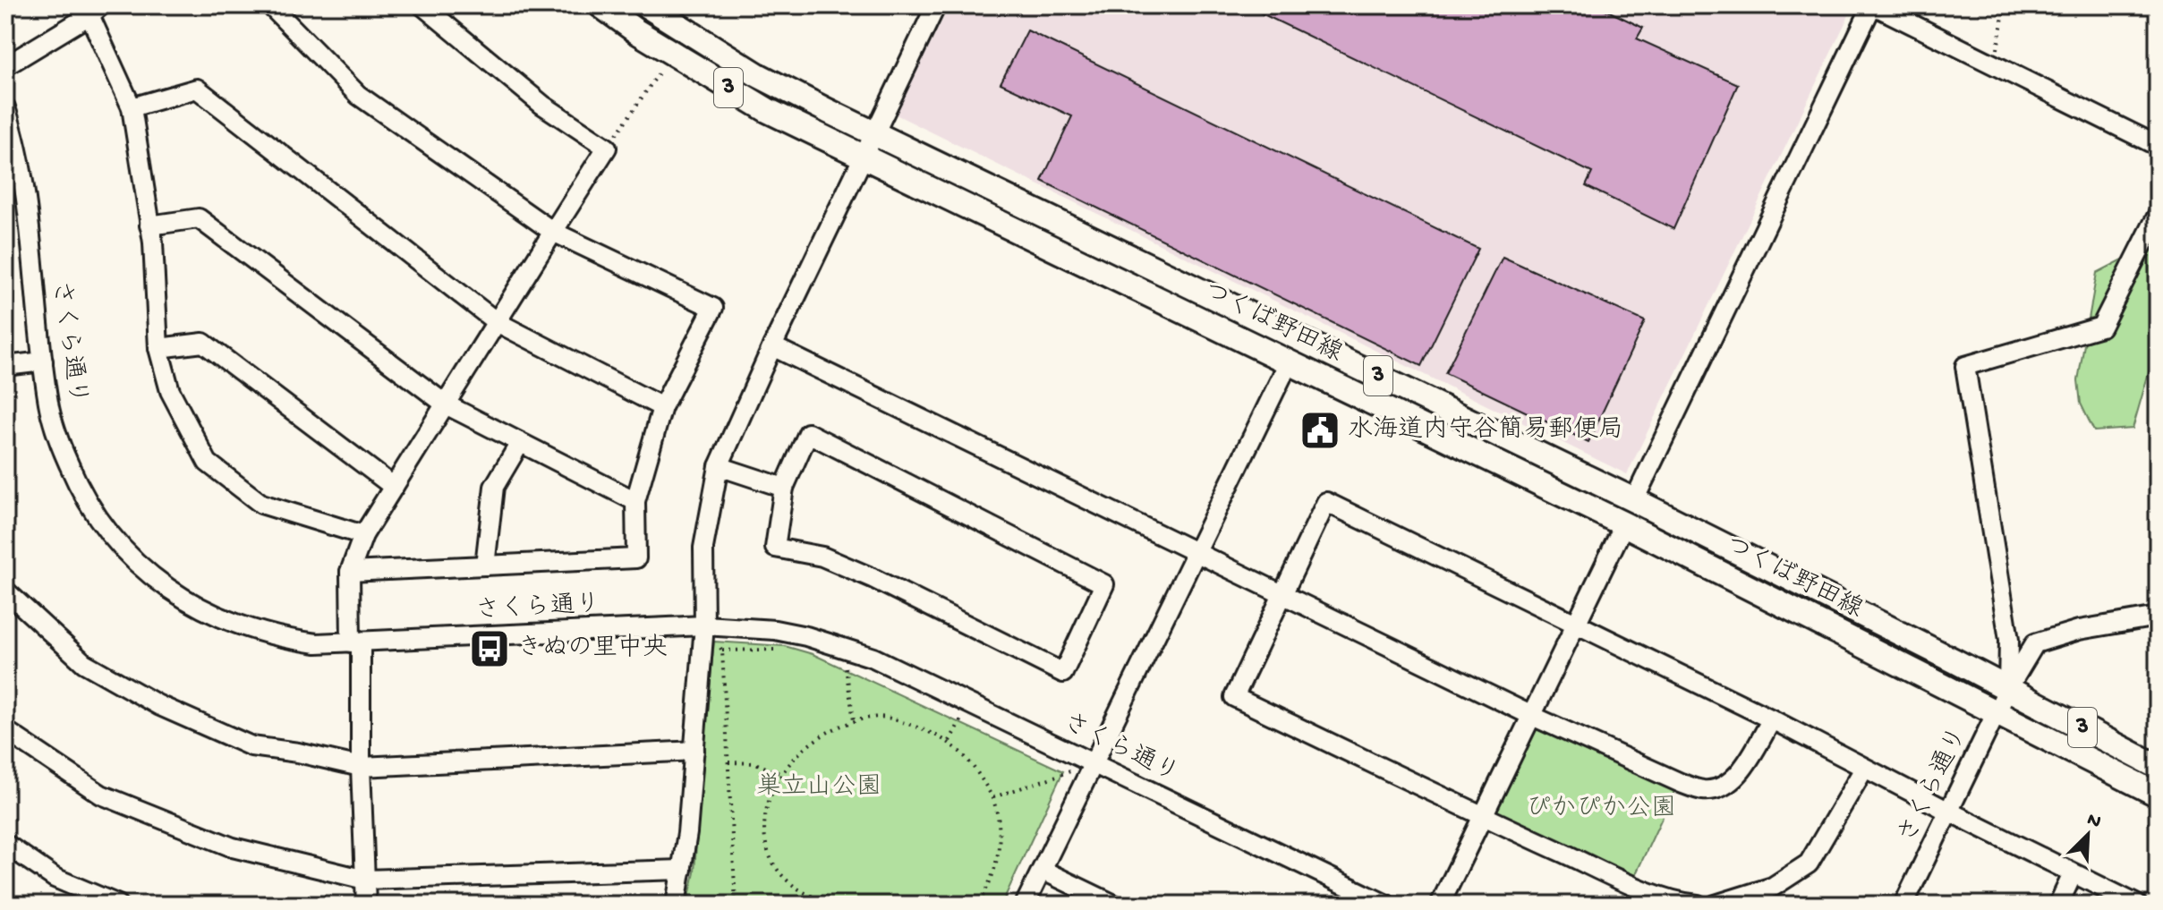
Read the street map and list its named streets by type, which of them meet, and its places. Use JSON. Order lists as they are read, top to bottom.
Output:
{
  "streets": {
    "main road": ["3", "つくば野田線"],
    "street": ["さくら通り"]
  },
  "crossings": [
    ["つくば野田線", "さくら通り"]
  ],
  "parks": ["巣立山公園", "ぴかぴか公園"],
  "places": {
    "public building": ["水海道内守谷簡易郵便局"],
    "bus stop": ["きぬの里中央"]
  },
  "north": "top right"
}
